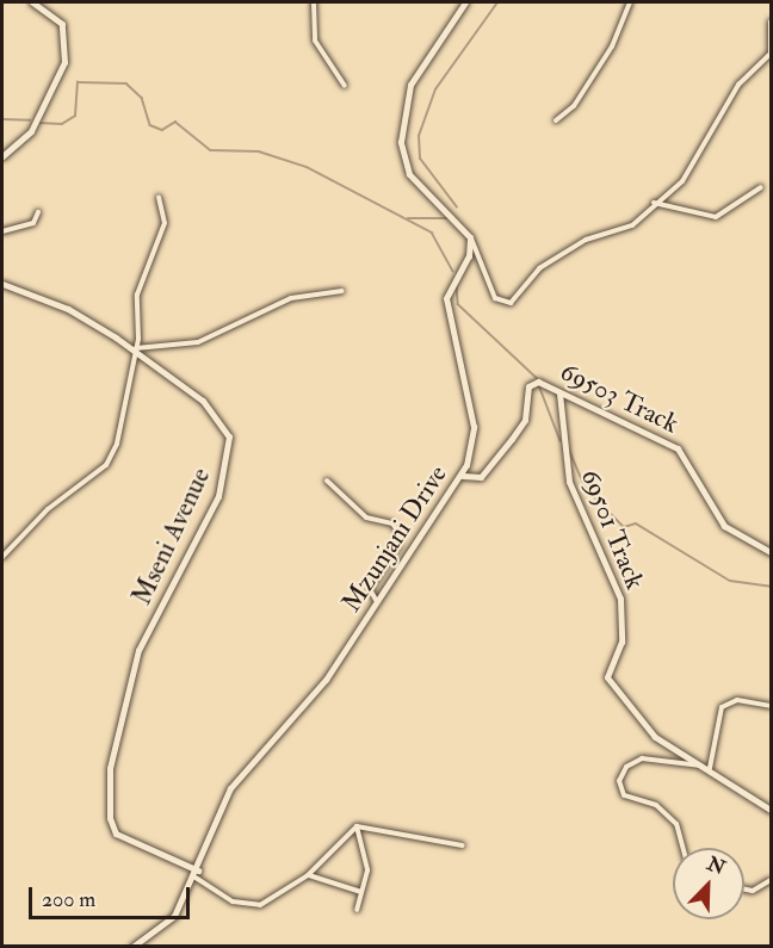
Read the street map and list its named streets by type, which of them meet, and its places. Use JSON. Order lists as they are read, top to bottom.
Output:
{
  "streets": {
    "street": [
      "69503 Track",
      "69501 Track",
      "Mseni Avenue",
      "Mzunjani Drive"
    ]
  },
  "crossings": [
    ["69503 Track", "69501 Track"],
    ["69503 Track", "Mzunjani Drive"],
    ["Mseni Avenue", "Mzunjani Drive"]
  ],
  "scale_bar": "200 m",
  "north": "top right"
}
